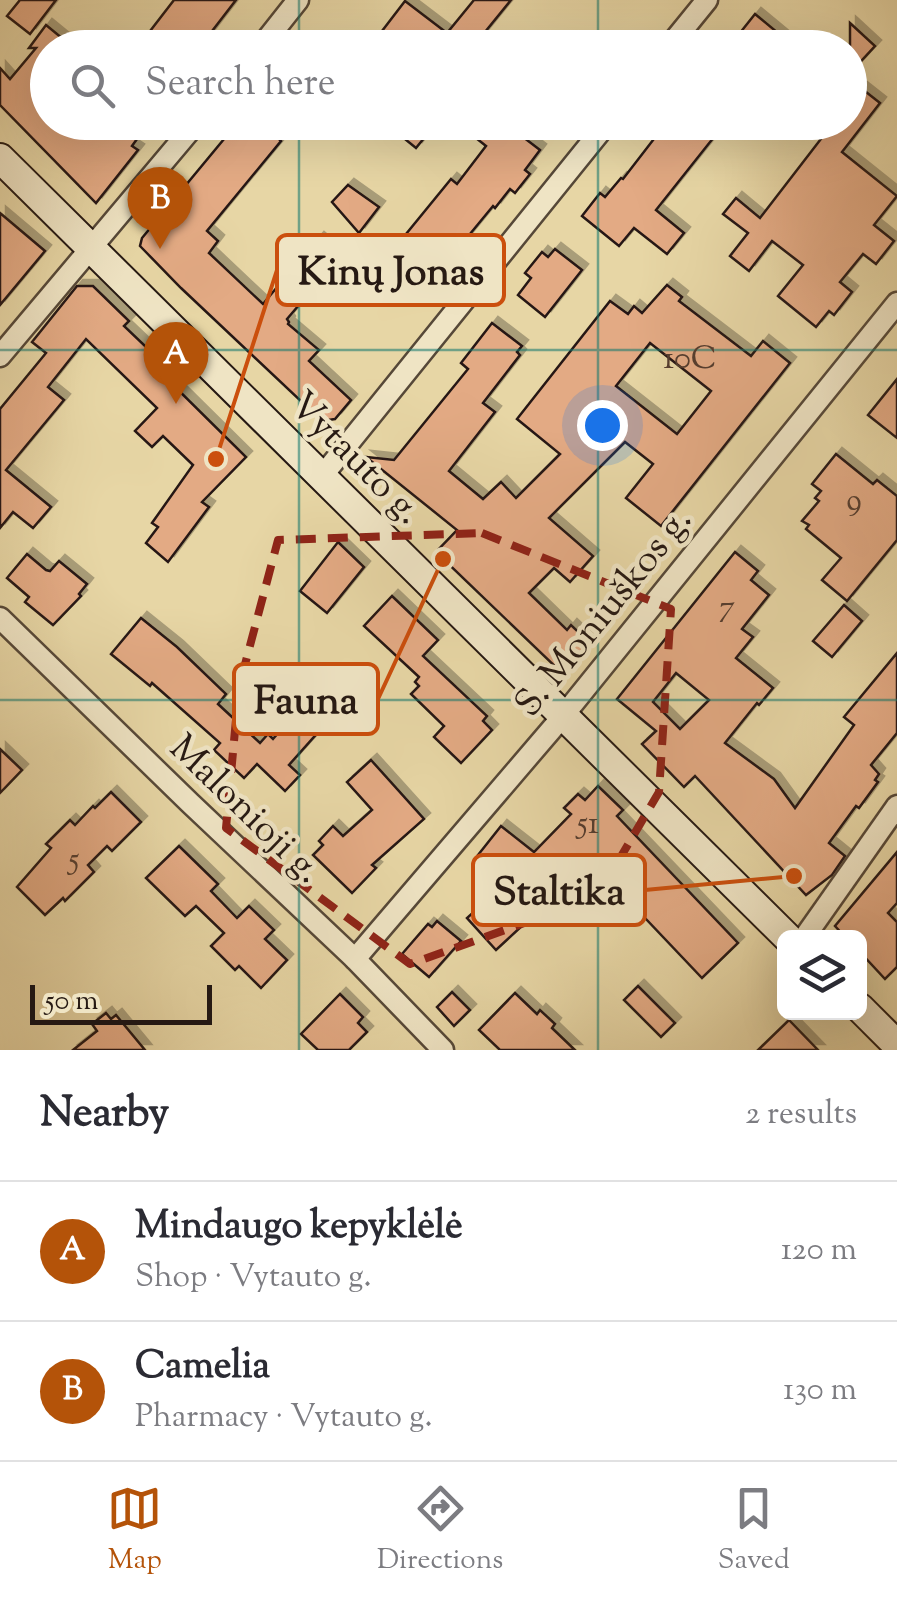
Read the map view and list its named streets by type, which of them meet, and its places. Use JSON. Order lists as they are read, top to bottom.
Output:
{
  "streets": {
    "street": ["Vytauto g.", "S. Moniuškos g.", "Malonioji g."]
  },
  "crossings": [
    ["Vytauto g.", "S. Moniuškos g."],
    ["S. Moniuškos g.", "Malonioji g."]
  ],
  "places": ["Kinų Jonas", "Fauna", "Staltika"],
  "house_numbers": [
    "10C",
    "9",
    "7",
    "51",
    "5"
  ],
  "scale_bar": "50 m",
  "page": {
    "search": "Search here",
    "pins": ["B", "A"],
    "scale": "50 m",
    "heading": ["Nearby", "2 results"],
    "list": [
      {
        "mark": "A",
        "name": "Mindaugo kepyklėlė",
        "note": "Shop · Vytauto g.",
        "value": "120 m"
      },
      {
        "mark": "B",
        "name": "Camelia",
        "note": "Pharmacy · Vytauto g.",
        "value": "130 m"
      }
    ],
    "nav": ["Map", "Directions", "Saved"]
  }
}
